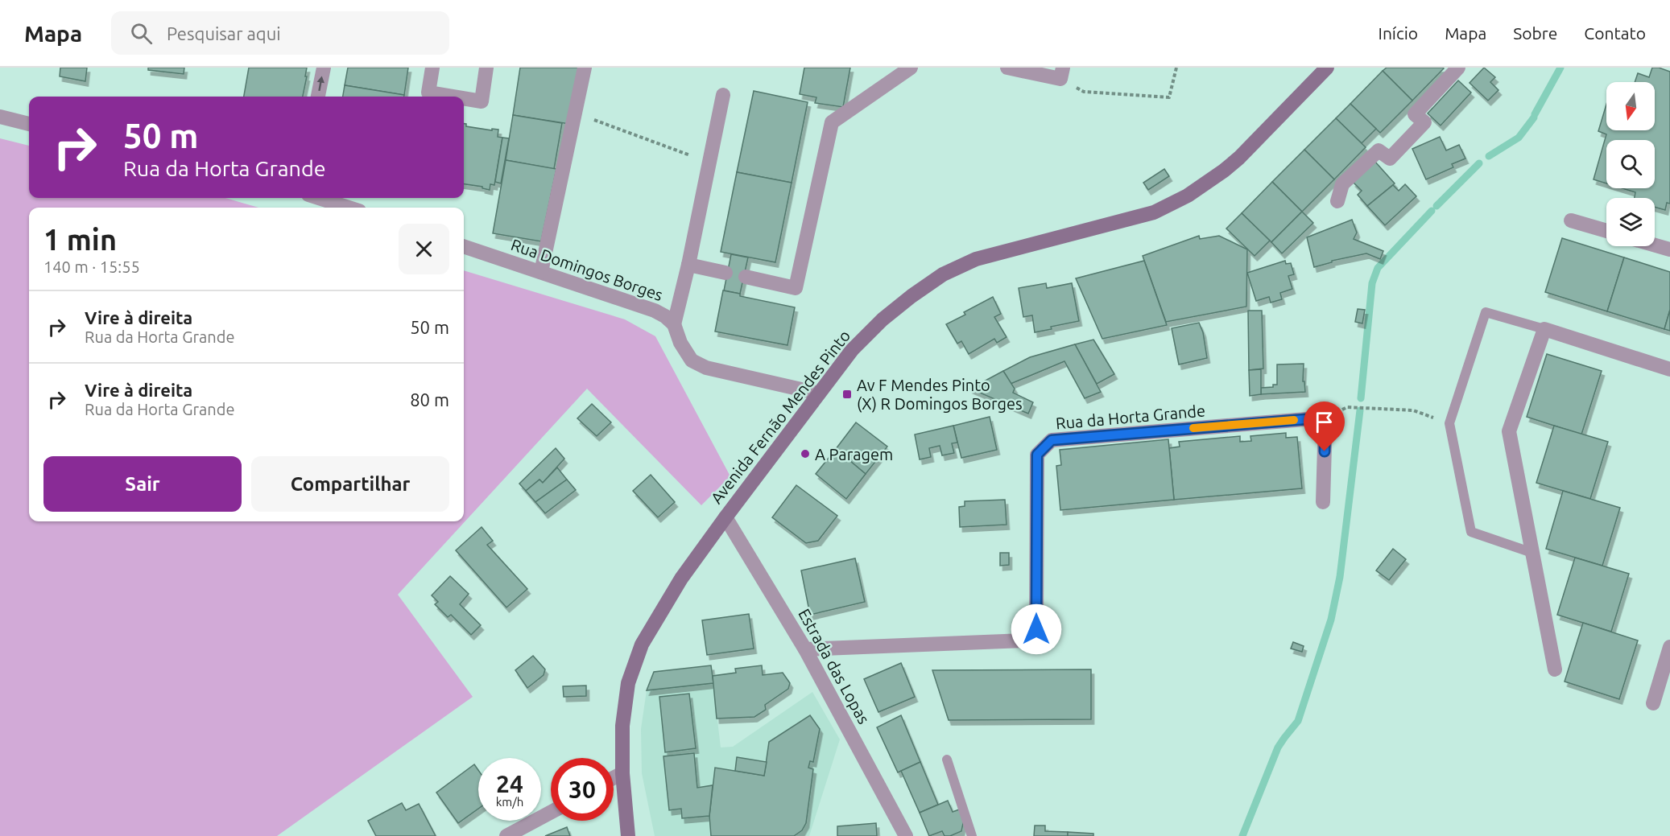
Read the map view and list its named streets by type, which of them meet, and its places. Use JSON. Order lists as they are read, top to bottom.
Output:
{
  "streets": {
    "main road": ["Avenida Fernão Mendes Pinto"],
    "street": ["Rua Domingos Borges", "Rua da Horta Grande", "Estrada das Lopas"]
  },
  "crossings": [
    ["Avenida Fernão Mendes Pinto", "Estrada das Lopas"],
    ["Rua da Horta Grande", "Estrada das Lopas"]
  ],
  "places": {
    "transit": ["Av F Mendes Pinto (X) R Domingos Borges"],
    "other": ["A Paragem"]
  },
  "north": "bottom",
  "page": {
    "header": "Mapa",
    "search": "Pesquisar aqui",
    "nav": [
      "Início",
      "Mapa",
      "Sobre",
      "Contato"
    ],
    "turn": ["50 m", "Rua da Horta Grande"],
    "heading": ["1 min", "140 m · 15:55"],
    "list": [
      {
        "name": "Vire à direita",
        "note": "Rua da Horta Grande",
        "value": "50 m"
      },
      {
        "name": "Vire à direita",
        "note": "Rua da Horta Grande",
        "value": "80 m"
      }
    ],
    "buttons": ["Sair", "Compartilhar"],
    "speed": "24 km/h",
    "limit": "30"
  }
}
